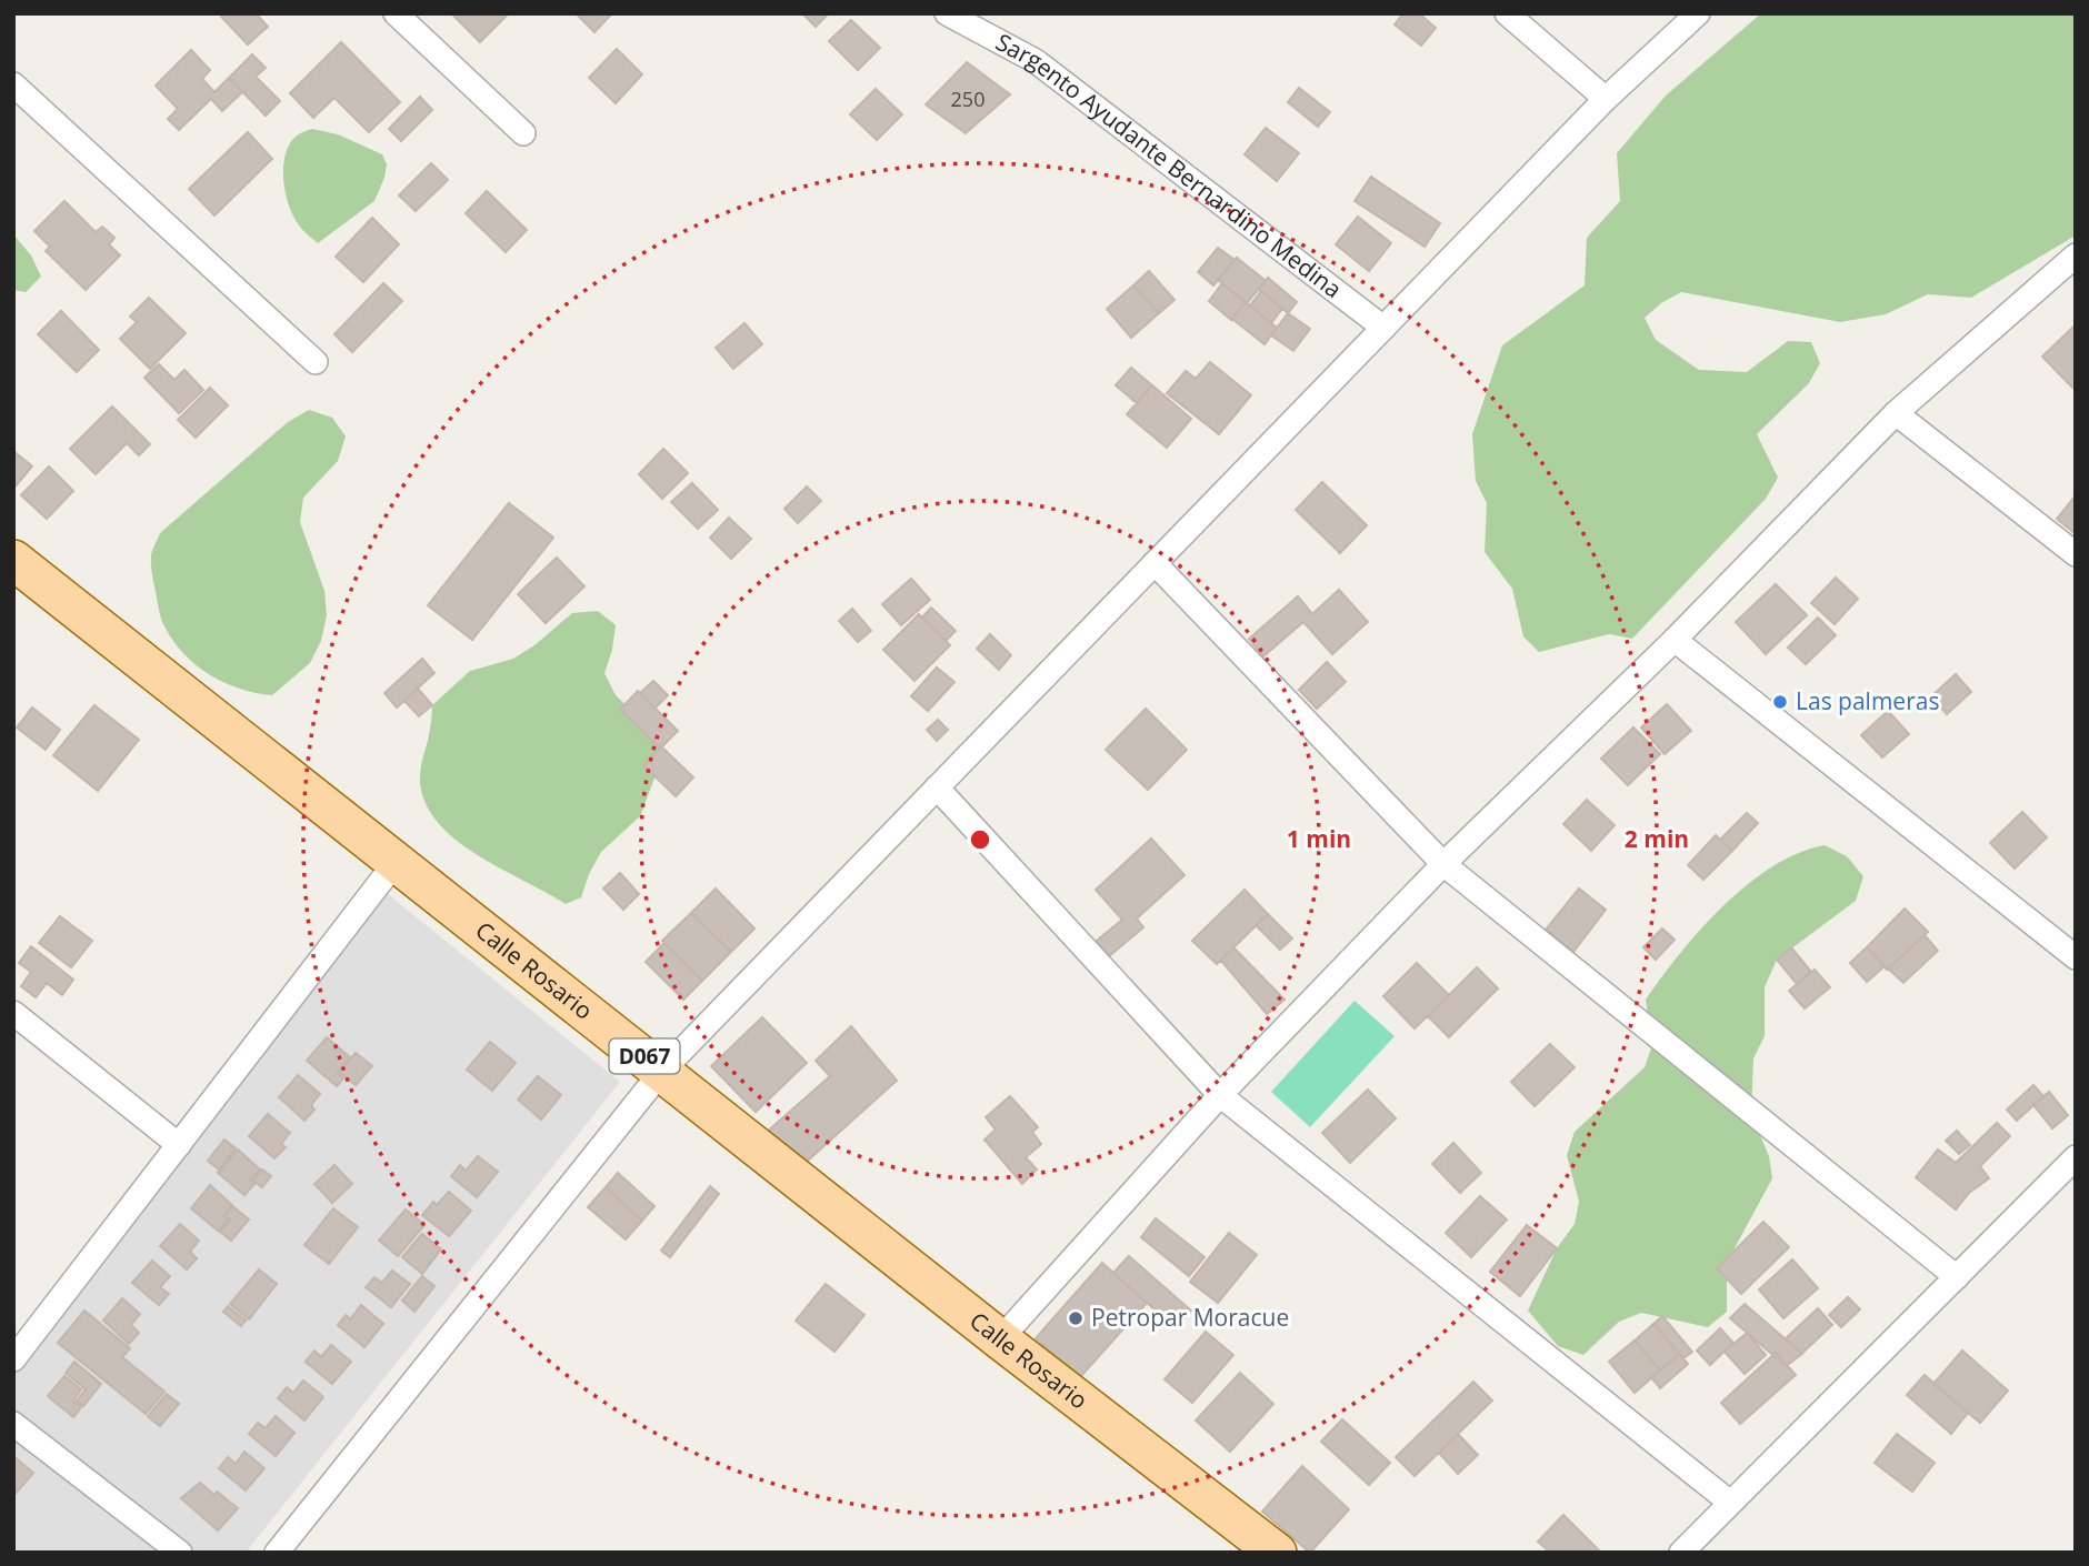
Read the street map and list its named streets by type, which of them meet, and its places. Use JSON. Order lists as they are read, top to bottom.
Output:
{
  "streets": {
    "main road": ["Calle Rosario", "D067"],
    "street": ["Sargento Ayudante Bernardino Medina"]
  },
  "places": ["Las palmeras", "Petropar Moracue"],
  "house_numbers": ["250"],
  "rings": ["1 min", "2 min"]
}
